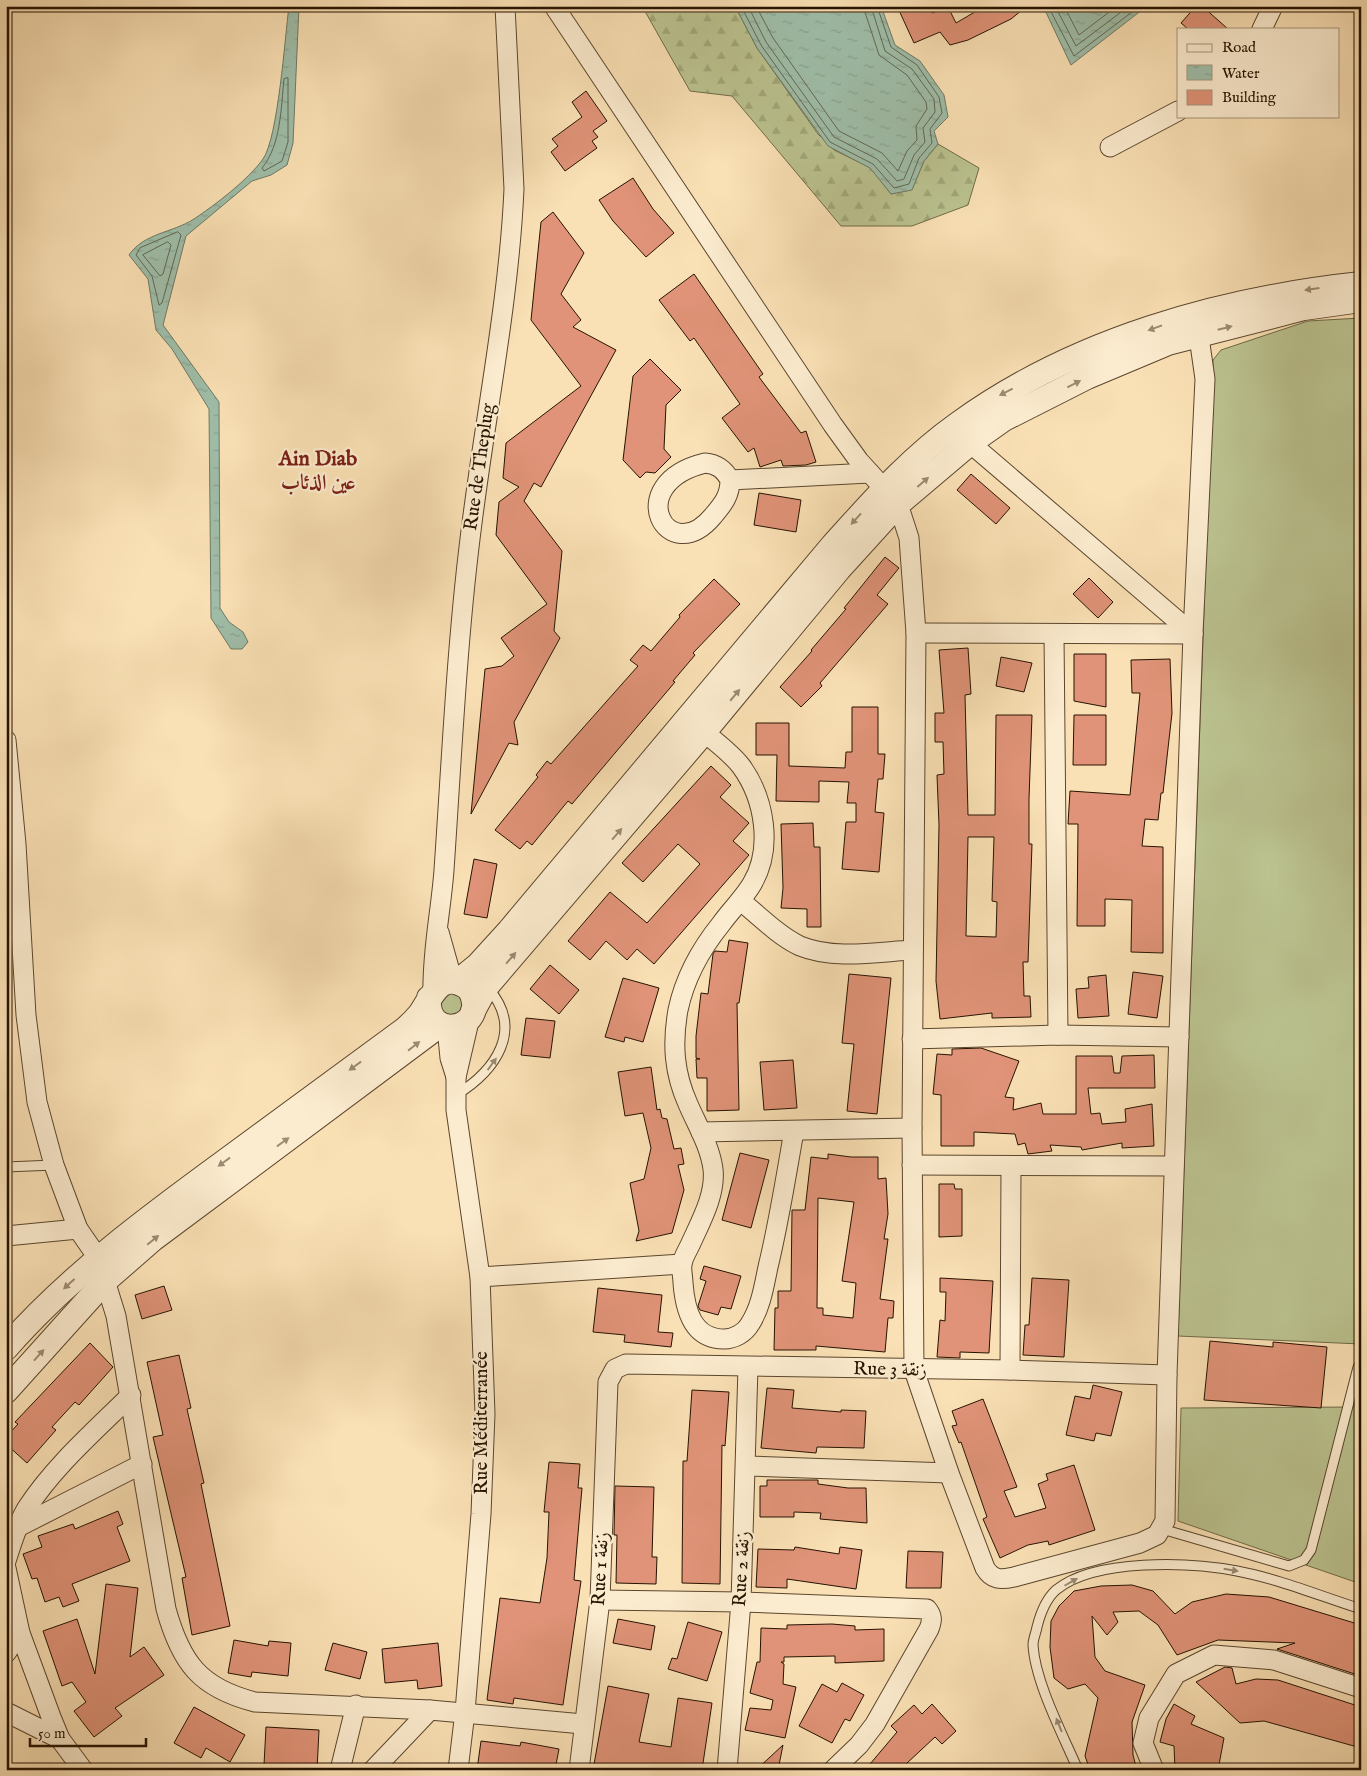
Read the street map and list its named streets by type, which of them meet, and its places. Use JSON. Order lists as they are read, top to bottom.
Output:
{
  "streets": {
    "street": [
      "Rue de Theplug",
      "Rue 3 زنقة",
      "Rue Méditerranée",
      "Rue 1 زنقة",
      "Rue 2 زنقة"
    ]
  },
  "crossings": [
    ["Rue de Theplug", "Rue Méditerranée"],
    ["Rue 3 زنقة", "Rue 1 زنقة"],
    ["Rue 3 زنقة", "Rue 2 زنقة"]
  ],
  "districts": ["Ain Diab عين الذئاب"],
  "legend": ["Road", "Water", "Building"],
  "scale_bar": "50 m"
}
